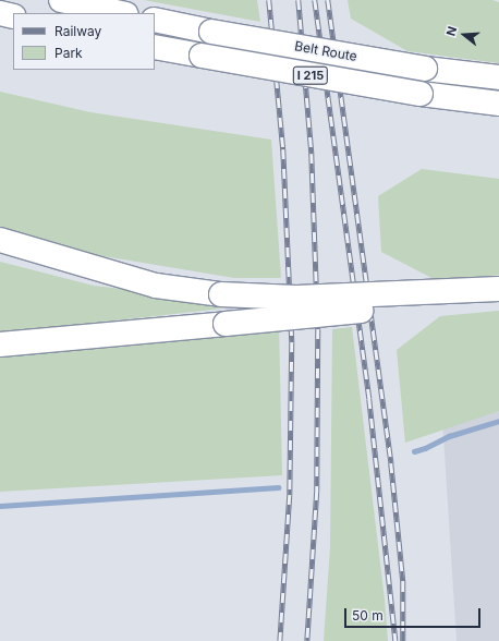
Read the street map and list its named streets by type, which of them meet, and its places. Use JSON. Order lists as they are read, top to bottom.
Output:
{
  "streets": {
    "highway": ["Belt Route", "I 215"]
  },
  "legend": ["Railway", "Park"],
  "scale_bar": "50 m",
  "north": "left"
}
